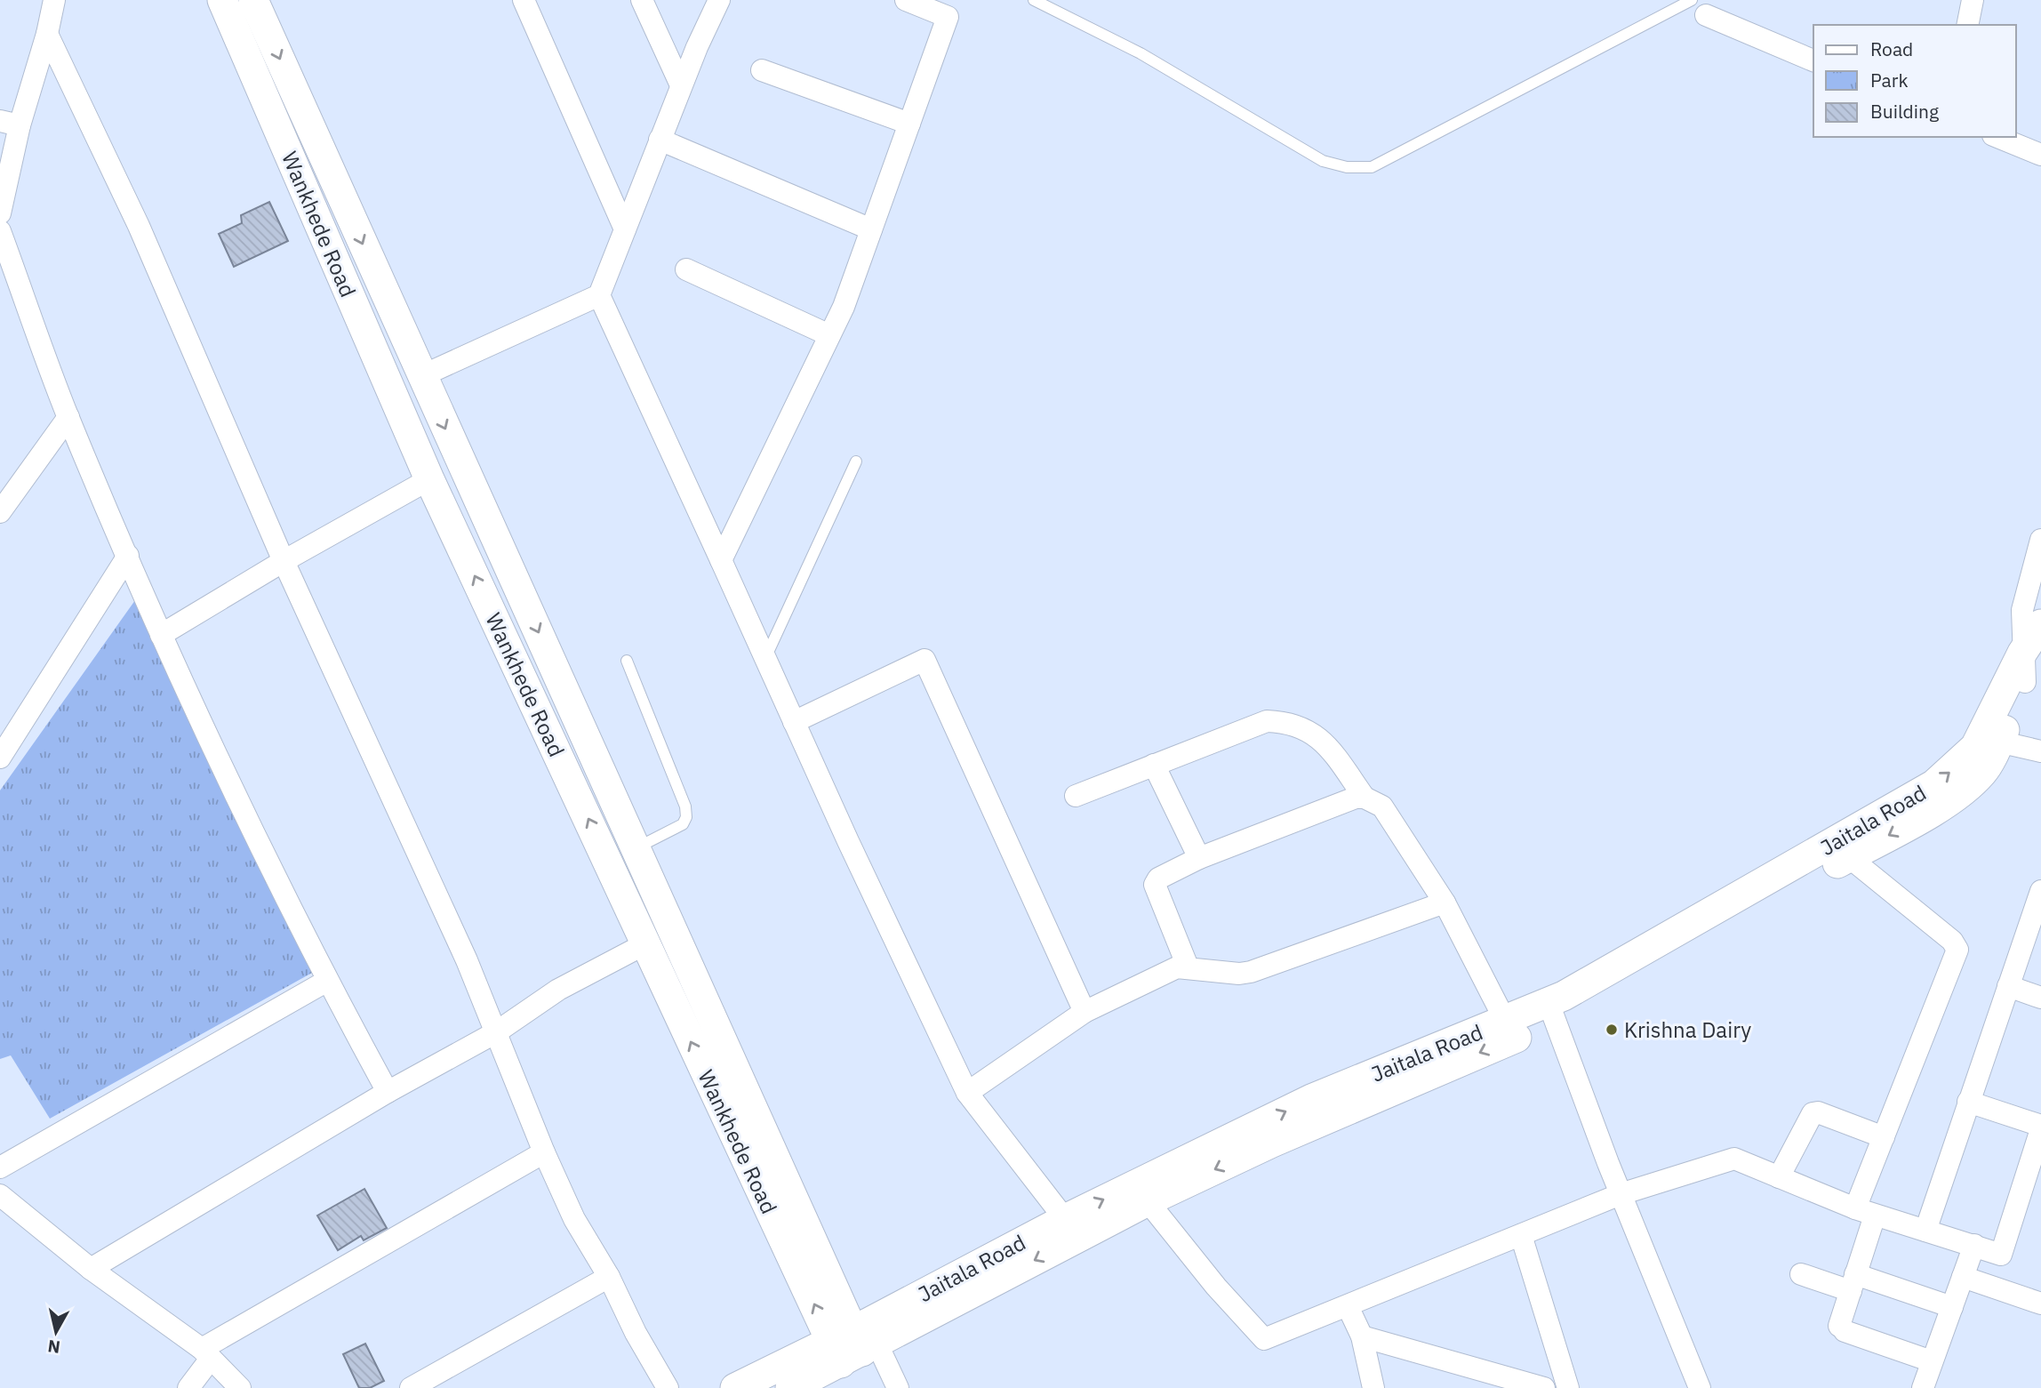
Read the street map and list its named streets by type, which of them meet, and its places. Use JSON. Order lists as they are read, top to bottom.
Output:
{
  "streets": {
    "main road": ["Wankhede Road", "Jaitala Road"]
  },
  "crossings": [
    ["Wankhede Road", "Jaitala Road"]
  ],
  "places": ["Krishna Dairy"],
  "legend": ["Road", "Park", "Building"],
  "north": "bottom"
}
